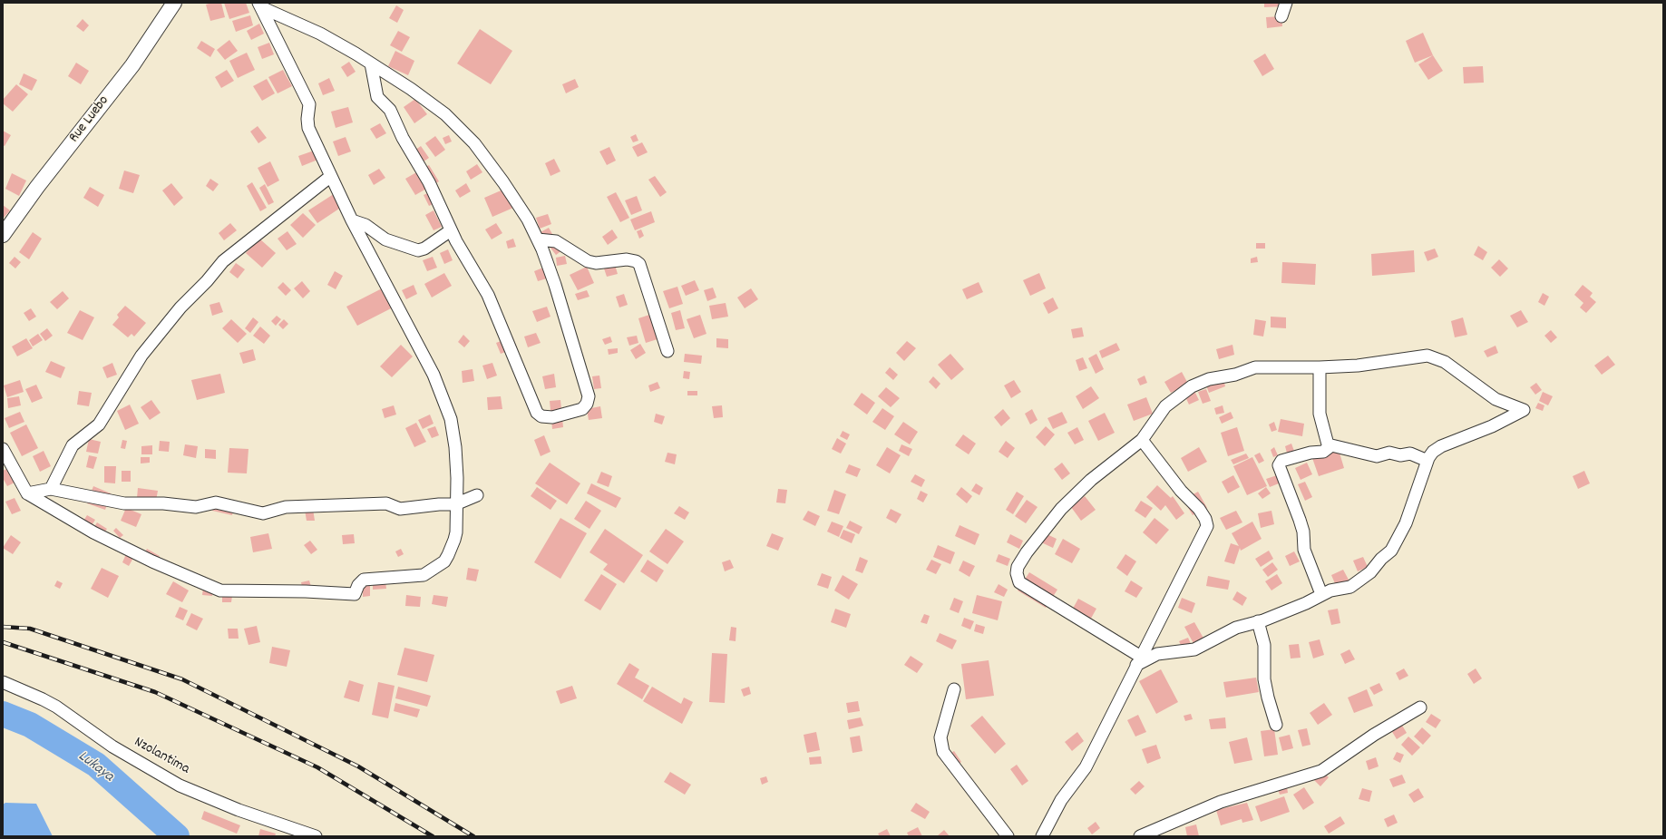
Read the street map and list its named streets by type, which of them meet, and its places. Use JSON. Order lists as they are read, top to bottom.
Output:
{
  "streets": {
    "street": ["Rue Luebo", "Nzolantima"]
  },
  "water": ["Lukaya"]
}
